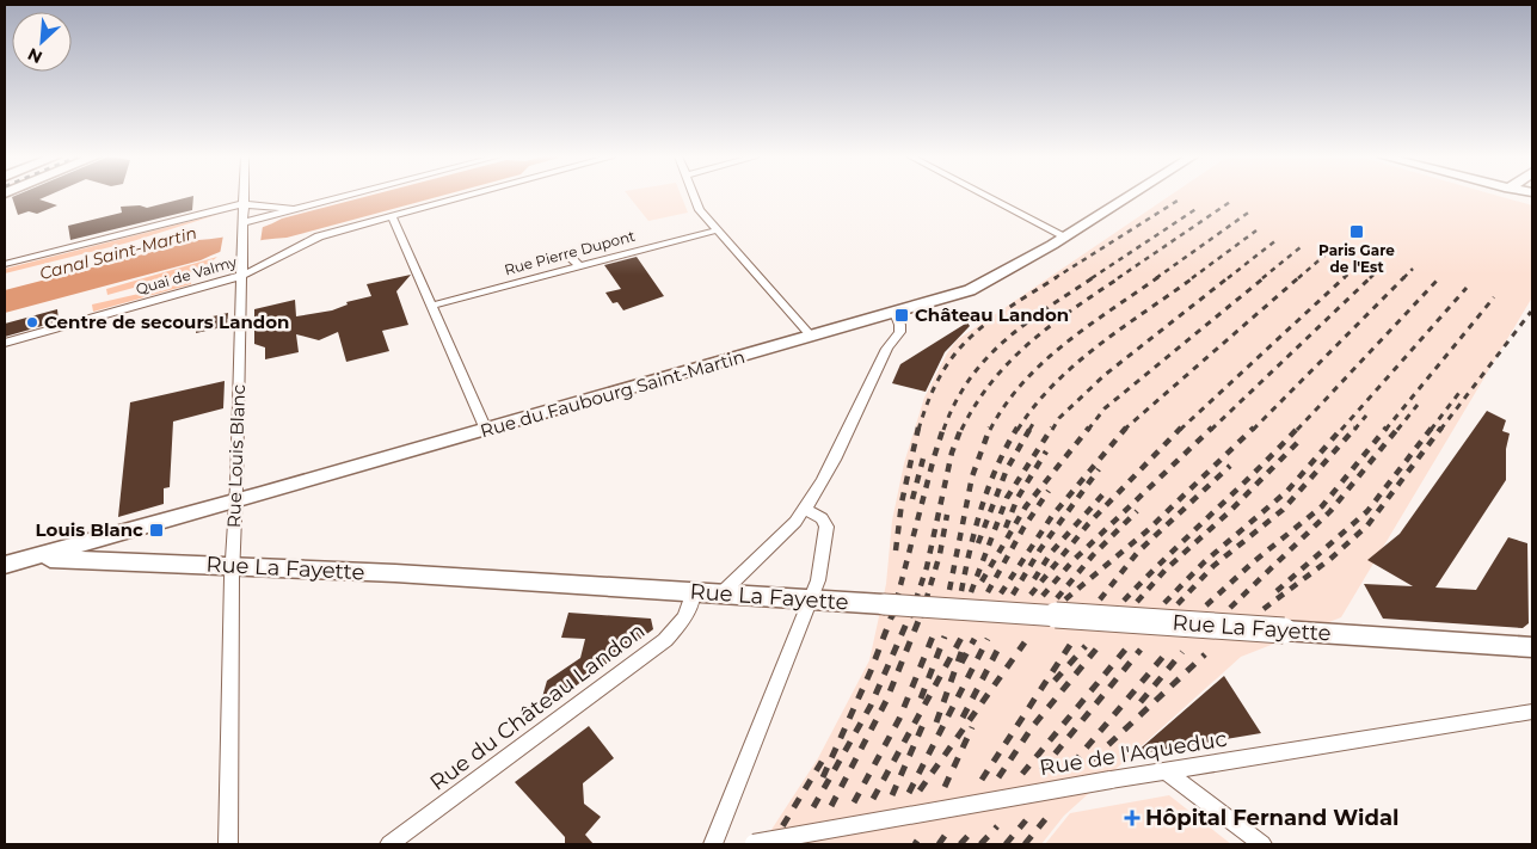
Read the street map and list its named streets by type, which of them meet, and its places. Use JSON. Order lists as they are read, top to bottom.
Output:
{
  "streets": {
    "main road": ["Rue du Faubourg Saint-Martin", "Rue La Fayette"],
    "street": [
      "Rue Pierre Dupont",
      "Quai de Valmy",
      "Rue Louis Blanc",
      "Rue du Château Landon",
      "Rue de l'Aqueduc"
    ]
  },
  "crossings": [
    ["Quai de Valmy", "Rue Louis Blanc"],
    ["Rue du Faubourg Saint-Martin", "Rue Louis Blanc"],
    ["Rue du Faubourg Saint-Martin", "Rue La Fayette"],
    ["Rue Louis Blanc", "Rue La Fayette"],
    ["Rue La Fayette", "Rue du Château Landon"]
  ],
  "water": ["Canal Saint-Martin"],
  "places": {
    "transit": ["Paris Gare de l'Est", "Château Landon", "Louis Blanc"],
    "other": ["Centre de secours Landon"],
    "health": ["Hôpital Fernand Widal"]
  },
  "north": "bottom left"
}
